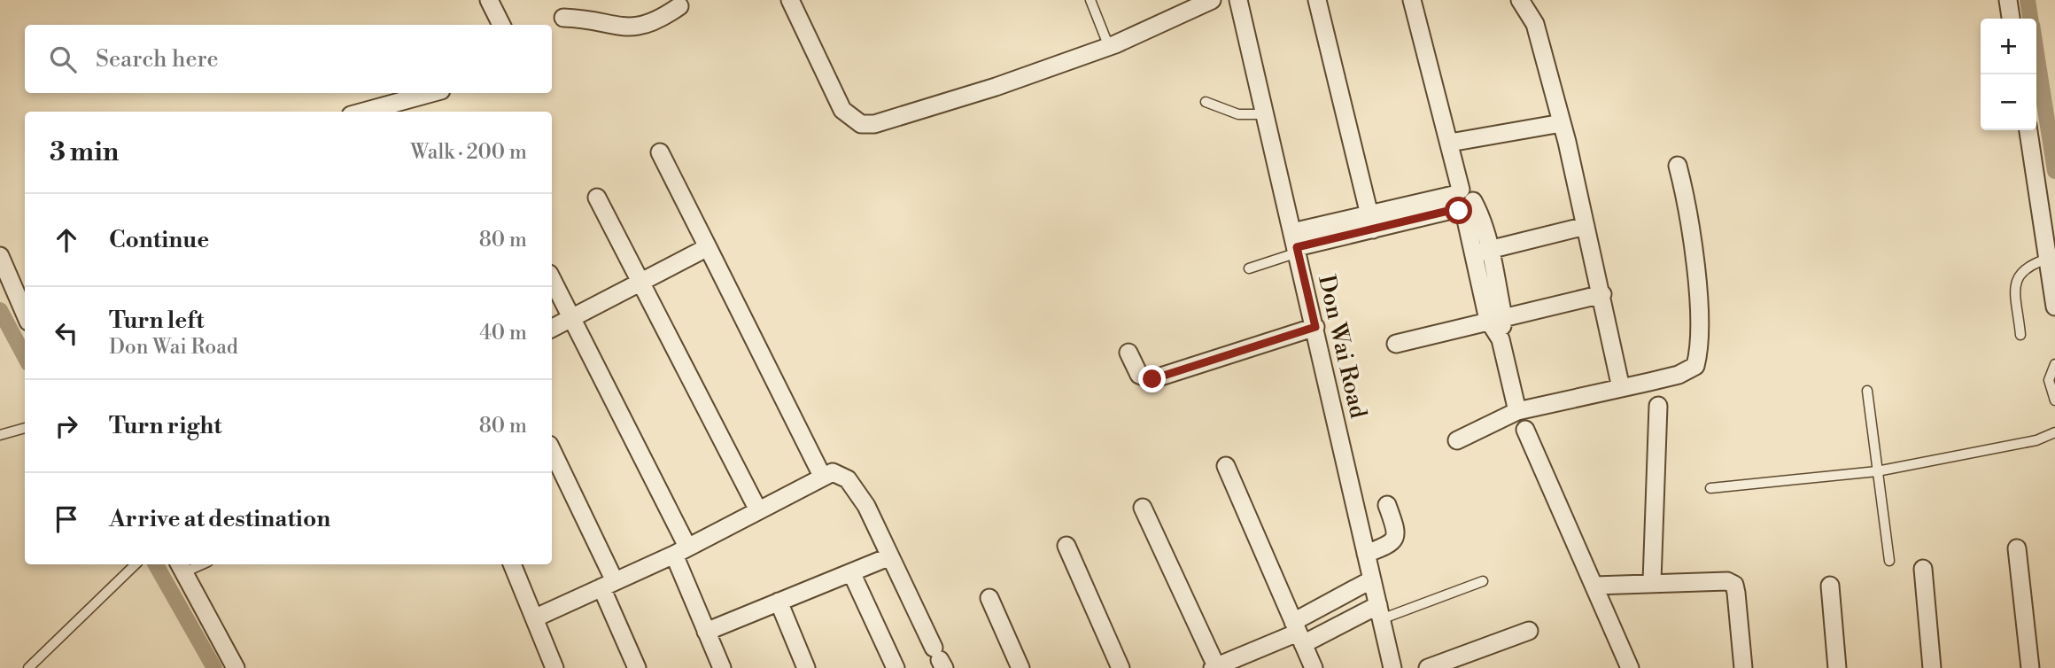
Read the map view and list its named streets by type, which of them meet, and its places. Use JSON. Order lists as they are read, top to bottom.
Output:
{
  "streets": {
    "street": ["Don Wai Road"]
  },
  "page": {
    "map_buttons": ["+", "−"],
    "search": "Search here",
    "heading": ["3 min", "Walk · 200 m"],
    "list": [
      ["Continue", "80 m"],
      ["Turn left", "Don Wai Road", "40 m"],
      ["Turn right", "80 m"],
      "Arrive at destination"
    ]
  }
}
